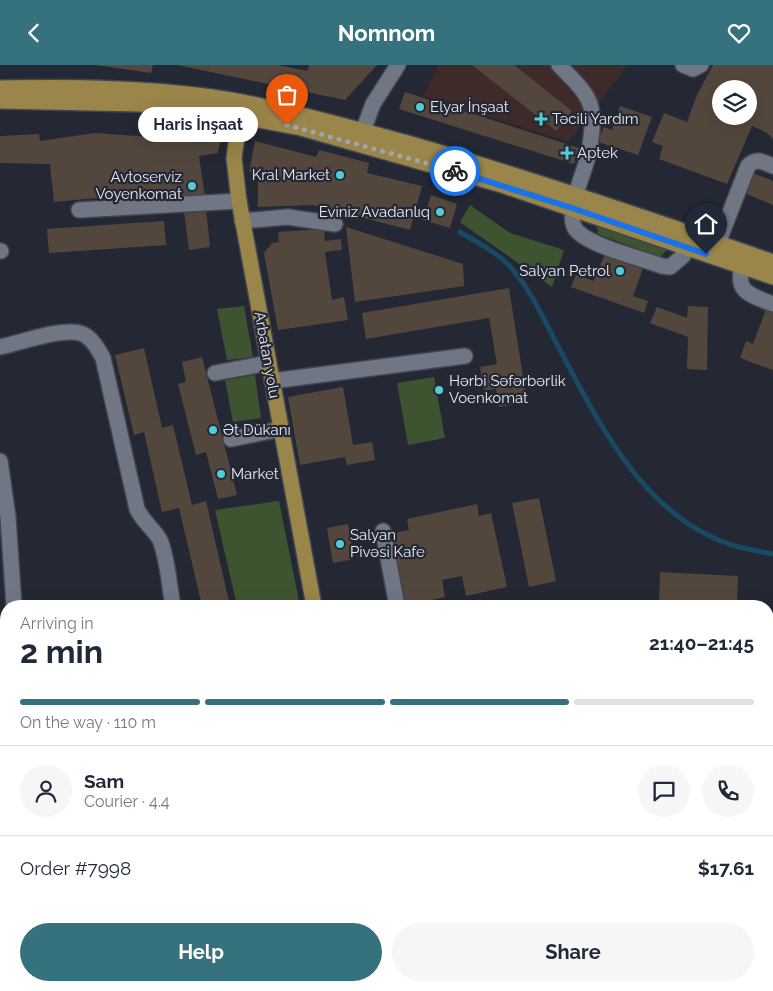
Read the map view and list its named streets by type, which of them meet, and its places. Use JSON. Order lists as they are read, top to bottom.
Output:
{
  "streets": {
    "main road": ["Arbatan yolu"]
  },
  "places": {
    "other": [
      "Elyar İnşaat",
      "Haris İnşaat",
      "Kral Market",
      "Avtoserviz Voyenkomat",
      "Eviniz Avadanlıq",
      "Salyan Petrol",
      "Hərbi Səfərbərlik Voenkomat",
      "Ət Dükanı",
      "Market",
      "Salyan Pivəsi Kafe"
    ],
    "health": ["Təcili Yardım", "Aptek"]
  },
  "page": {
    "header": "Nomnom",
    "bubble": "Haris İnşaat",
    "heading": ["2 min", "Arriving in", "21:40–21:45"],
    "panel": [
      "Sam",
      "Courier · 4.4",
      "Order #7998",
      "$17.61"
    ],
    "bar": "On the way · 110 m",
    "buttons": ["Help", "Share"]
  }
}
